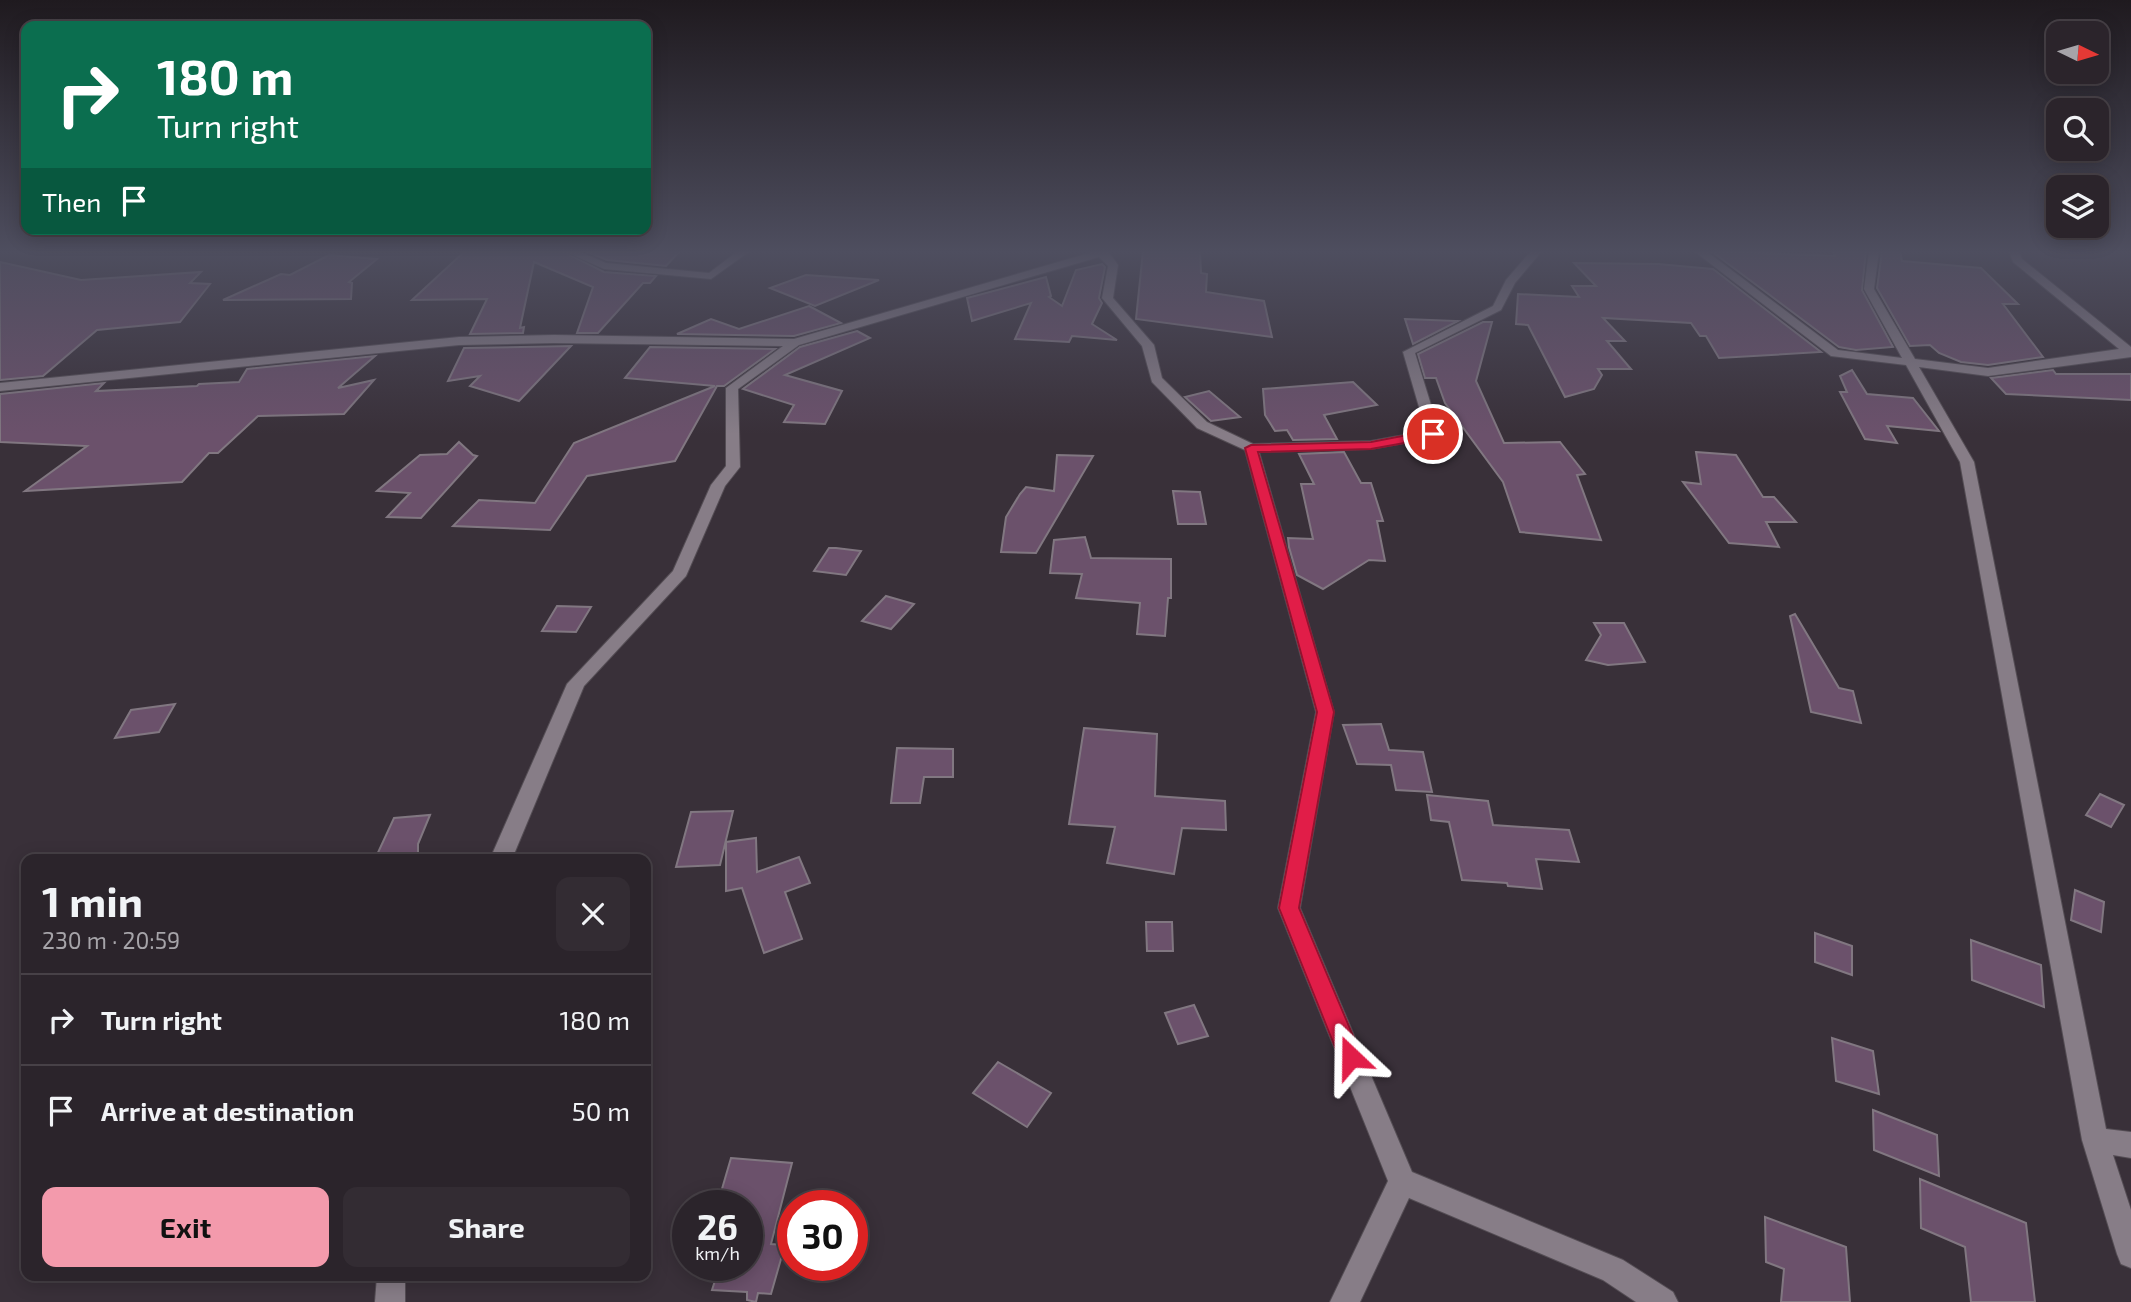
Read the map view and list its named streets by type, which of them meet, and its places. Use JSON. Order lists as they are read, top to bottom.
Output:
{
  "north": "right",
  "page": {
    "turn": ["180 m", "Turn right"],
    "then": "Then",
    "heading": ["1 min", "230 m · 20:59"],
    "list": [
      {
        "name": "Turn right",
        "value": "180 m"
      },
      {
        "name": "Arrive at destination",
        "value": "50 m"
      }
    ],
    "buttons": ["Exit", "Share"],
    "speed": "26 km/h",
    "limit": "30"
  }
}
